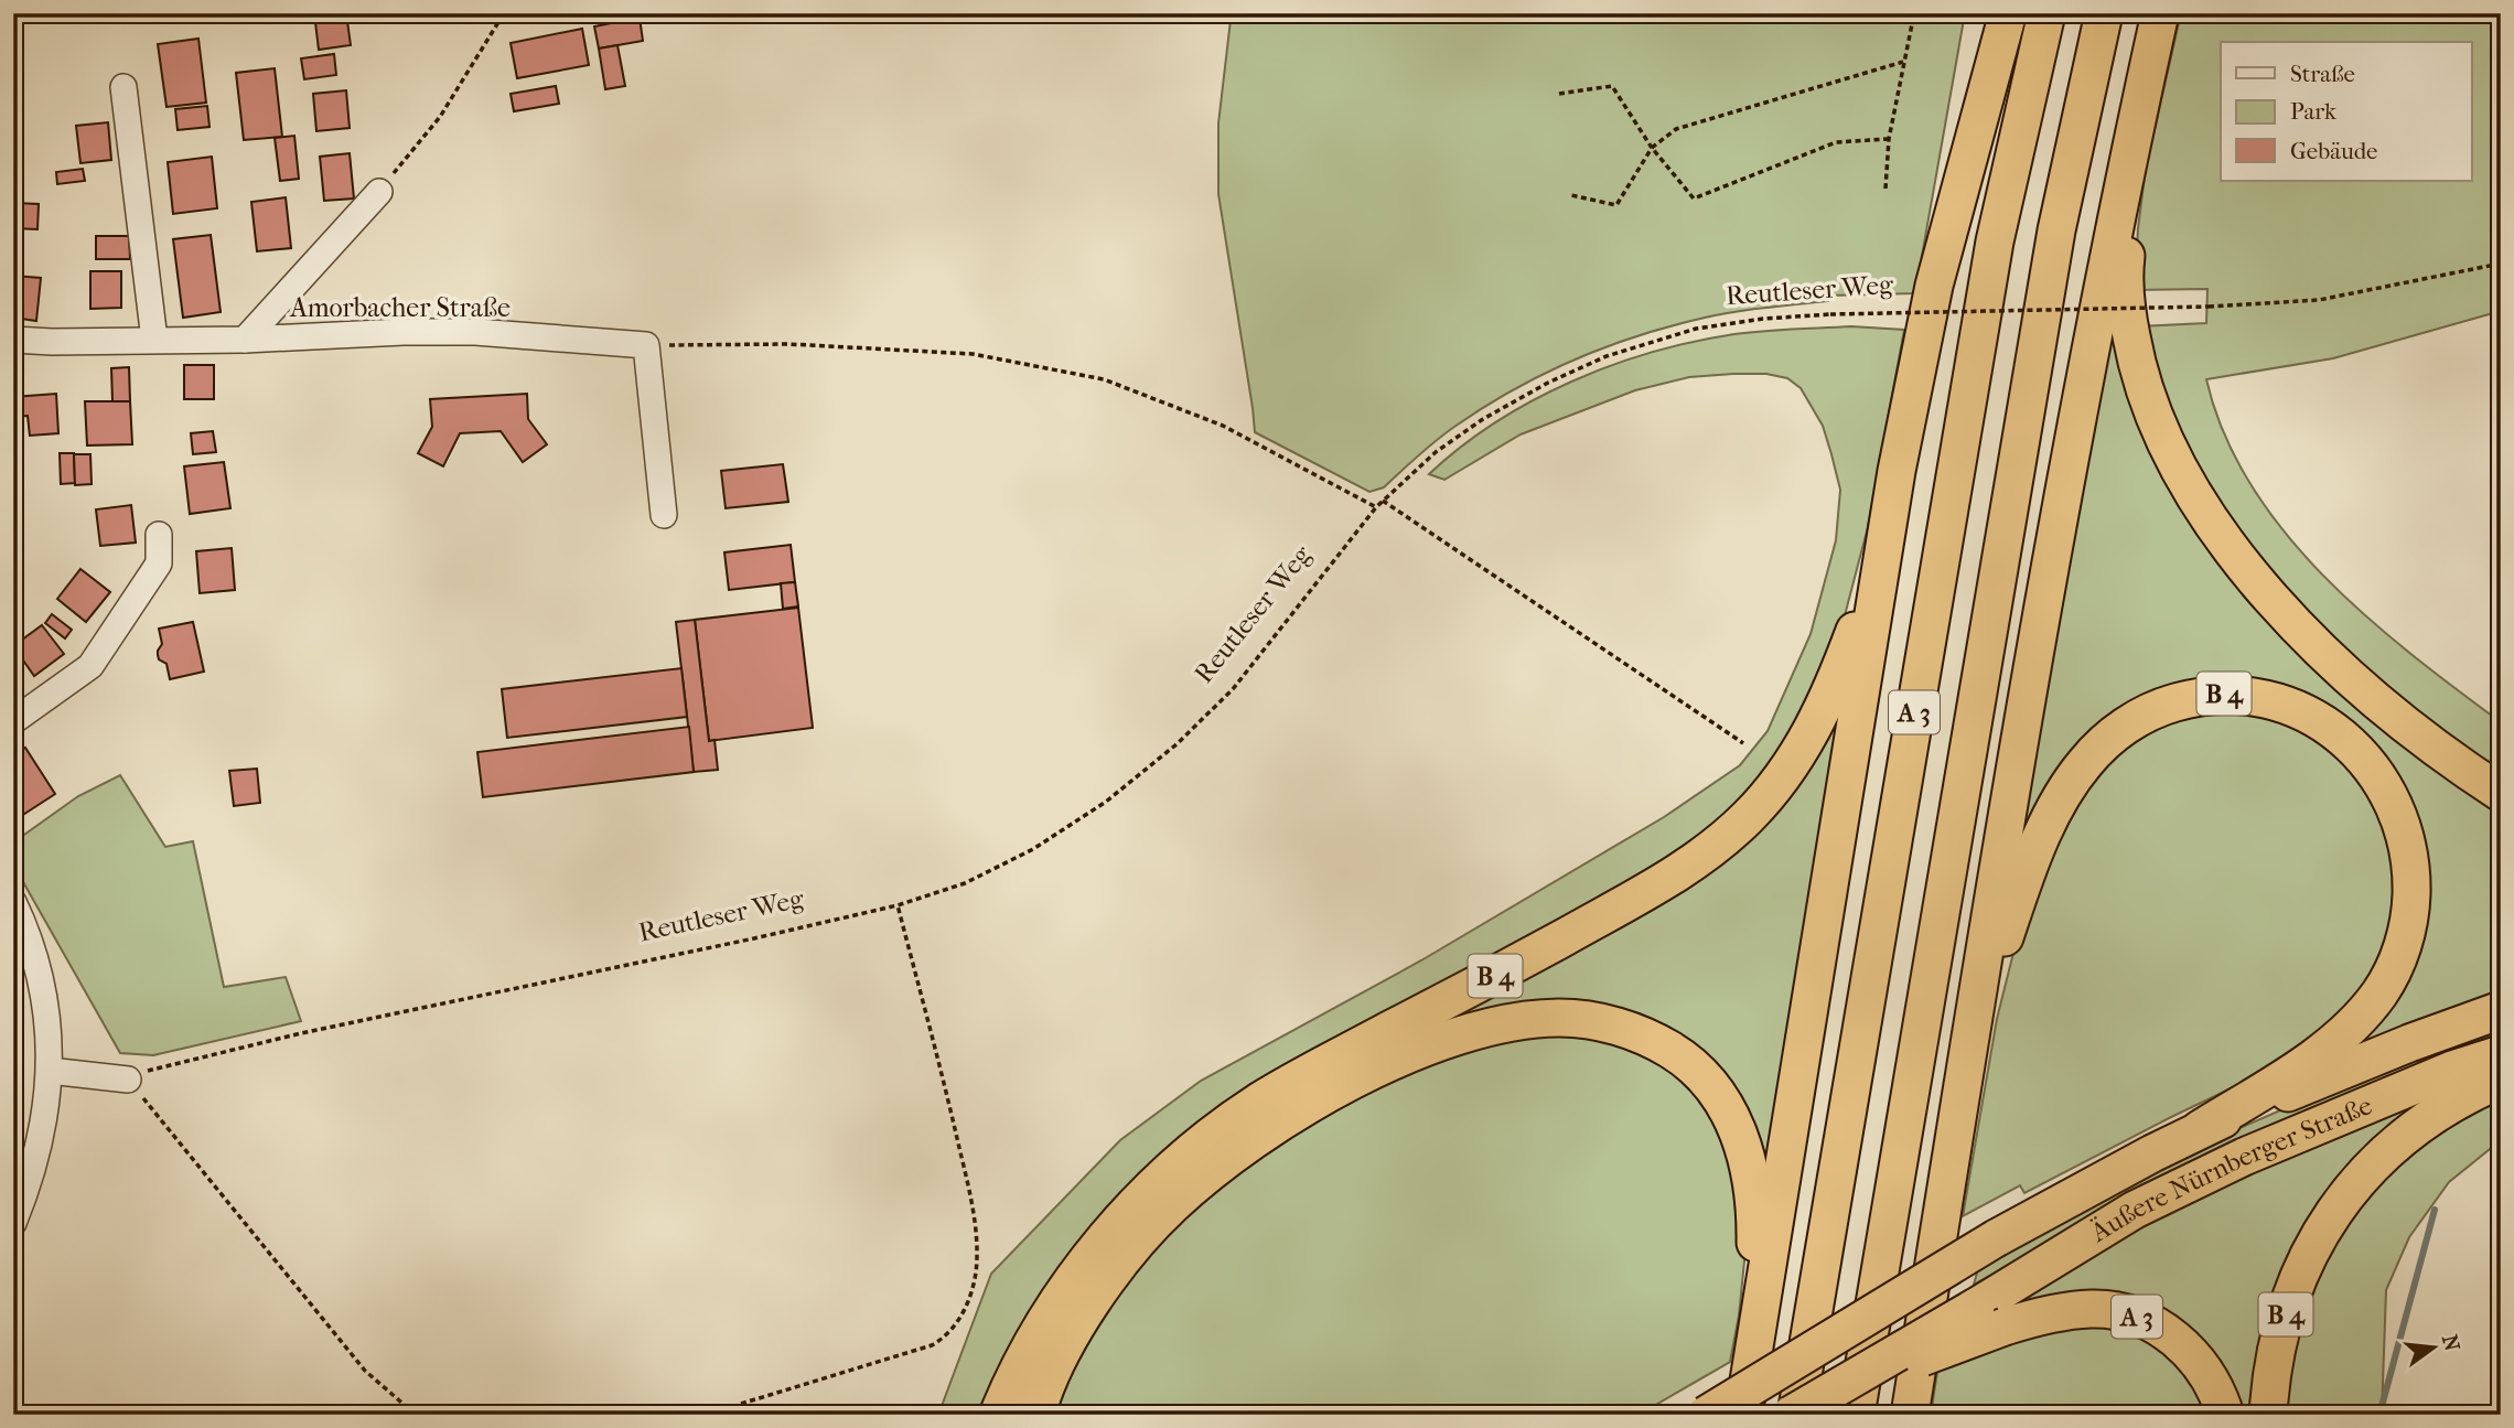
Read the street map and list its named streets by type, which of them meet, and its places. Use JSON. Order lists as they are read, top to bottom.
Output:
{
  "streets": {
    "highway": ["B 4", "A 3", "Äußere Nürnberger Straße"],
    "street": ["Amorbacher Straße"],
    "path": ["Reutleser Weg"]
  },
  "crossings": [
    ["B 4", "Äußere Nürnberger Straße"],
    ["A 3", "Äußere Nürnberger Straße"]
  ],
  "legend": ["Straße", "Park", "Gebäude"],
  "north": "right"
}
